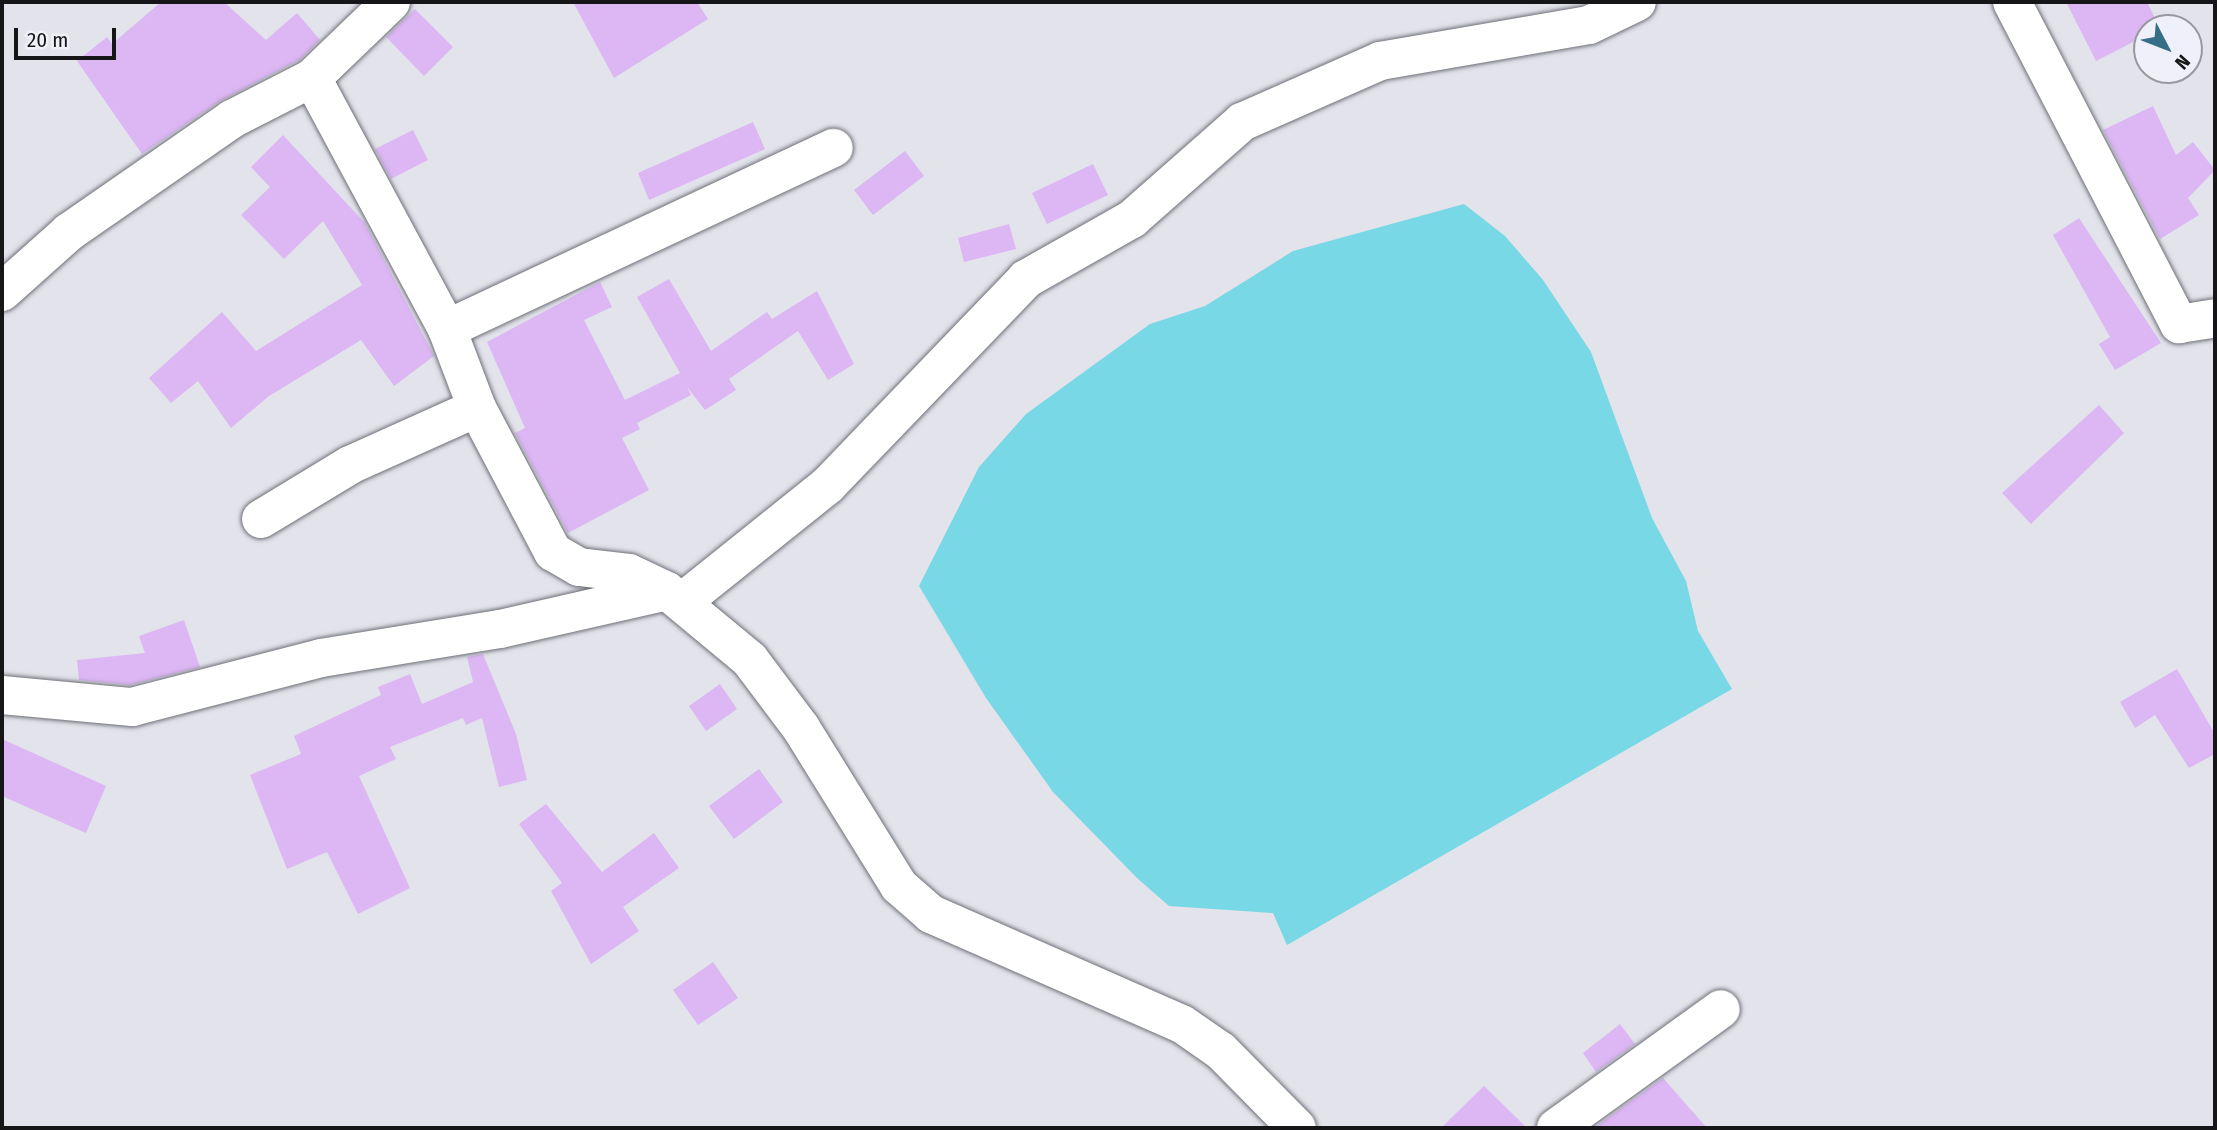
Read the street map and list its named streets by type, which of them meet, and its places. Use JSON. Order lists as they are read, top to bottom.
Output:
{
  "scale_bar": "20 m",
  "north": "bottom right"
}
